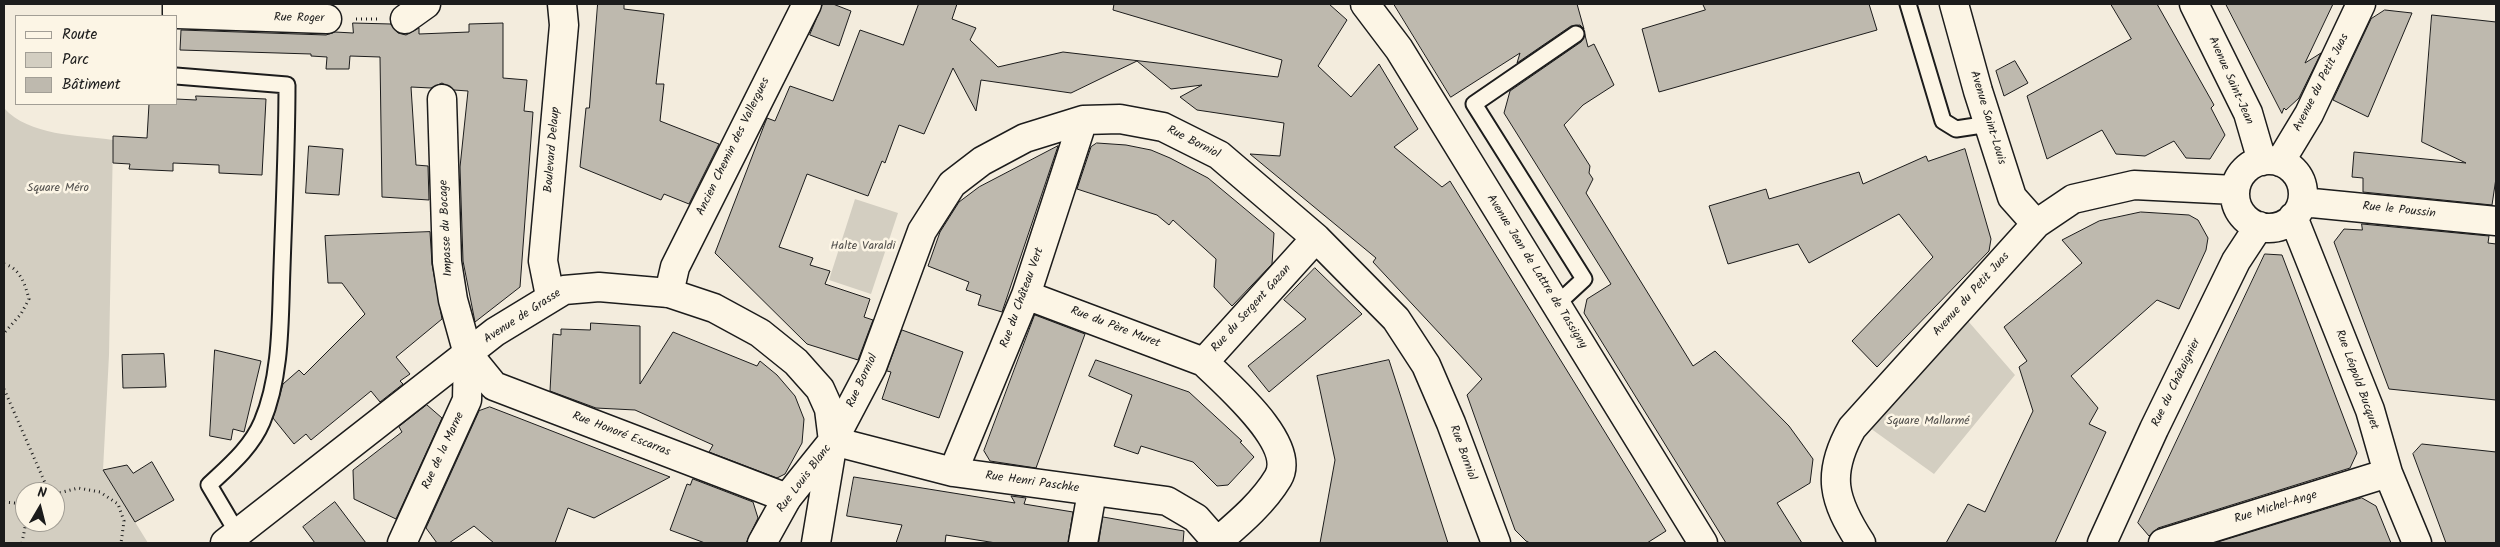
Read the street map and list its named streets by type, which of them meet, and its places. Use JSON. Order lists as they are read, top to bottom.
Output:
{
  "streets": {
    "street": [
      "Rue Roger",
      "Avenue Saint-Jean",
      "Avenue du Petit Juas",
      "Avenue Saint-Louis",
      "Rue Borniol",
      "Ancien Chemin des Vallergues",
      "Boulevard Delaup",
      "Rue le Poussin",
      "Impasse du Bocage",
      "Avenue Jean de Lattre de Tassigny",
      "Rue du Château Vert",
      "Rue du Sergent Gazan",
      "Avenue de Grasse",
      "Rue du Père Muret",
      "Rue Léopold Bucquet",
      "Rue du Châtaignier",
      "Rue Honoré Escarras",
      "Rue de la Marne",
      "Rue Louis Blanc",
      "Rue Henri Paschke",
      "Rue Michel-Ange"
    ]
  },
  "crossings": [
    ["Avenue Saint-Jean", "Avenue du Petit Juas"],
    ["Avenue Saint-Jean", "Rue le Poussin"],
    ["Avenue Saint-Jean", "Rue Léopold Bucquet"],
    ["Avenue Saint-Jean", "Rue du Châtaignier"],
    ["Avenue du Petit Juas", "Avenue Saint-Louis"],
    ["Avenue du Petit Juas", "Rue le Poussin"],
    ["Avenue du Petit Juas", "Rue Léopold Bucquet"],
    ["Avenue du Petit Juas", "Rue du Châtaignier"],
    ["Rue Borniol", "Rue du Château Vert"],
    ["Rue Borniol", "Rue du Sergent Gazan"],
    ["Rue Borniol", "Avenue de Grasse"],
    ["Rue Borniol", "Rue Louis Blanc"],
    ["Rue Borniol", "Rue Henri Paschke"],
    ["Ancien Chemin des Vallergues", "Avenue de Grasse"],
    ["Boulevard Delaup", "Avenue de Grasse"],
    ["Rue le Poussin", "Rue Léopold Bucquet"],
    ["Rue le Poussin", "Rue du Châtaignier"],
    ["Impasse du Bocage", "Avenue de Grasse"],
    ["Impasse du Bocage", "Rue Honoré Escarras"],
    ["Impasse du Bocage", "Rue de la Marne"],
    ["Rue du Château Vert", "Rue du Père Muret"],
    ["Rue du Château Vert", "Rue Henri Paschke"],
    ["Rue du Sergent Gazan", "Rue du Père Muret"],
    ["Rue du Sergent Gazan", "Rue Henri Paschke"],
    ["Avenue de Grasse", "Rue Honoré Escarras"],
    ["Avenue de Grasse", "Rue de la Marne"],
    ["Avenue de Grasse", "Rue Louis Blanc"],
    ["Avenue de Grasse", "Rue Henri Paschke"],
    ["Rue Léopold Bucquet", "Rue du Châtaignier"],
    ["Rue Léopold Bucquet", "Rue Michel-Ange"],
    ["Rue Honoré Escarras", "Rue de la Marne"],
    ["Rue Honoré Escarras", "Rue Louis Blanc"],
    ["Rue Louis Blanc", "Rue Henri Paschke"]
  ],
  "parks": ["Square Méro", "Halte Varaldi", "Square Mallarmé"],
  "legend": ["Route", "Parc", "Bâtiment"],
  "north": "top"
}
